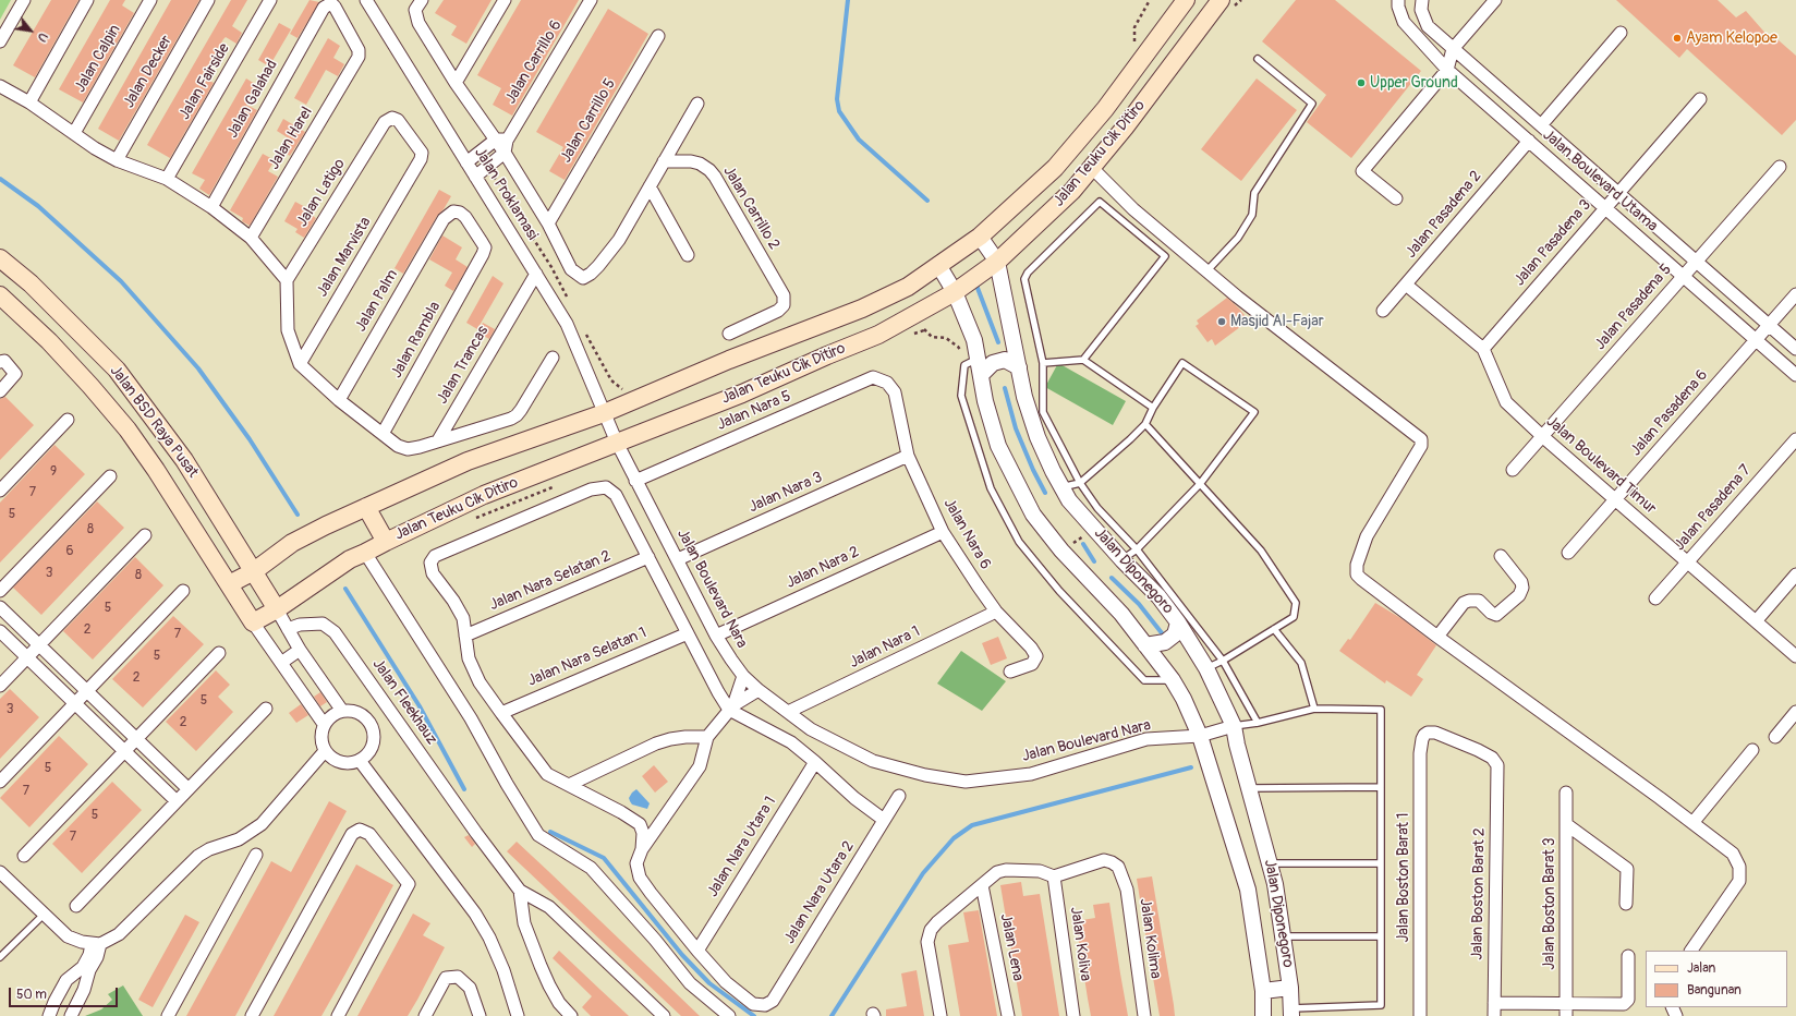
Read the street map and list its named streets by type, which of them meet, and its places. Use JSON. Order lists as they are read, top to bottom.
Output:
{
  "streets": {
    "main road": ["Jalan Teuku Cik Ditiro", "Jalan BSD Raya Pusat"],
    "street": [
      "Jalan Calpin",
      "Jalan Carrillo 6",
      "Jalan Decker",
      "Jalan Fairside",
      "Jalan Galahad",
      "Jalan Carrillo 5",
      "Jalan Harel",
      "Jalan Boulevard Utama",
      "Jalan Latigo",
      "Jalan Proklamasi",
      "Jalan Carrillo 2",
      "Jalan Pasadena 2",
      "Jalan Pasadena 3",
      "Jalan Marvista",
      "Jalan Palm",
      "Jalan Pasadena 5",
      "Jalan Rambla",
      "Jalan Trancas",
      "Jalan Nara 5",
      "Jalan Pasadena 6",
      "Jalan Boulevard Timur",
      "Jalan Nara 3",
      "Jalan Pasadena 7",
      "Jalan Nara 6",
      "Jalan Nara 2",
      "Jalan Diponegoro",
      "Jalan Nara Selatan 2",
      "Jalan Boulevard Nara",
      "Jalan Nara 1",
      "Jalan Nara Selatan 1",
      "Jalan Fleekhauz",
      "Jalan Nara Utara 1",
      "Jalan Boston Barat 1",
      "Jalan Nara Utara 2",
      "Jalan Boston Barat 2",
      "Jalan Boston Barat 3",
      "Jalan Kolima",
      "Jalan Koliva",
      "Jalan Lena"
    ]
  },
  "crossings": [
    ["Jalan Galahad", "Jalan Harel"],
    ["Jalan Teuku Cik Ditiro", "Jalan Proklamasi"],
    ["Jalan Teuku Cik Ditiro", "Jalan BSD Raya Pusat"],
    ["Jalan Teuku Cik Ditiro", "Jalan Diponegoro"],
    ["Jalan Teuku Cik Ditiro", "Jalan Boulevard Nara"],
    ["Jalan Boulevard Utama", "Jalan Pasadena 2"],
    ["Jalan Boulevard Utama", "Jalan Pasadena 3"],
    ["Jalan Boulevard Utama", "Jalan Pasadena 5"],
    ["Jalan Boulevard Utama", "Jalan Pasadena 6"],
    ["Jalan Latigo", "Jalan Marvista"],
    ["Jalan Proklamasi", "Jalan Trancas"],
    ["Jalan Proklamasi", "Jalan Boulevard Nara"],
    ["Jalan Pasadena 2", "Jalan Boulevard Timur"],
    ["Jalan Pasadena 3", "Jalan Boulevard Timur"],
    ["Jalan Palm", "Jalan Rambla"],
    ["Jalan Pasadena 5", "Jalan Boulevard Timur"],
    ["Jalan Nara 5", "Jalan Nara 6"],
    ["Jalan Nara 5", "Jalan Boulevard Nara"],
    ["Jalan Pasadena 6", "Jalan Boulevard Timur"],
    ["Jalan Boulevard Timur", "Jalan Pasadena 7"],
    ["Jalan Nara 3", "Jalan Nara 6"],
    ["Jalan Nara 3", "Jalan Boulevard Nara"],
    ["Jalan Nara 6", "Jalan Nara 2"],
    ["Jalan Nara 6", "Jalan Nara 1"],
    ["Jalan Nara 2", "Jalan Boulevard Nara"],
    ["Jalan Diponegoro", "Jalan Boulevard Nara"],
    ["Jalan Boulevard Nara", "Jalan Nara 1"],
    ["Jalan Nara Utara 1", "Jalan Nara Utara 2"],
    ["Jalan Boston Barat 1", "Jalan Boston Barat 2"],
    ["Jalan Kolima", "Jalan Koliva"]
  ],
  "places": ["Ayam Kelopoe", "Upper Ground", "Masjid Al-Fajar"],
  "house_numbers": [
    "9",
    "7",
    "5",
    "8",
    "6",
    "3",
    "8",
    "5",
    "2",
    "7",
    "5",
    "2",
    "5",
    "3",
    "2",
    "5",
    "7",
    "5",
    "7"
  ],
  "legend": ["Jalan", "Bangunan"],
  "scale_bar": "50 m",
  "north": "bottom right"
}
